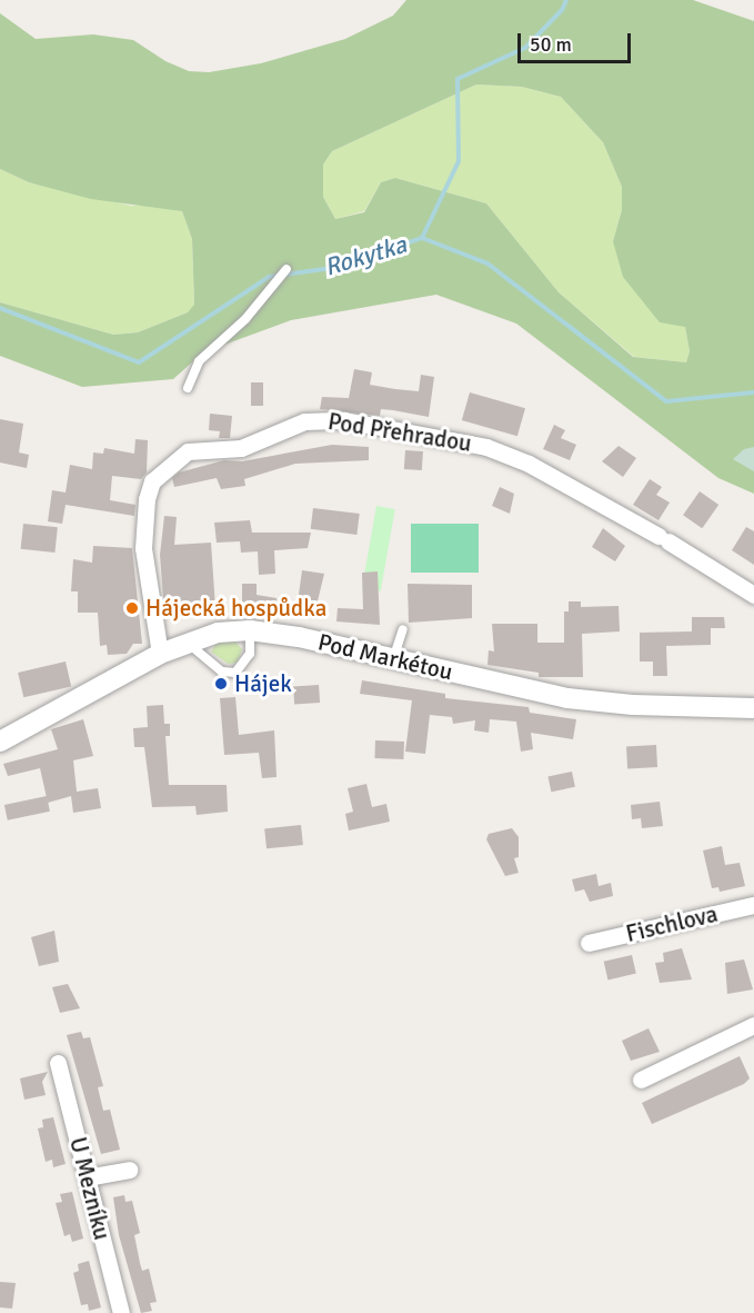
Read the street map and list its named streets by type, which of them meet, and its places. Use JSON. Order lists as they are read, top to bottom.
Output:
{
  "streets": {
    "street": [
      "Pod Přehradou",
      "Pod Markétou",
      "Fischlova",
      "U Mezníku"
    ]
  },
  "crossings": [
    ["Pod Přehradou", "Pod Markétou"]
  ],
  "water": ["Rokytka"],
  "places": ["Hájecká hospůdka", "Hájek"],
  "scale_bar": "50 m"
}
